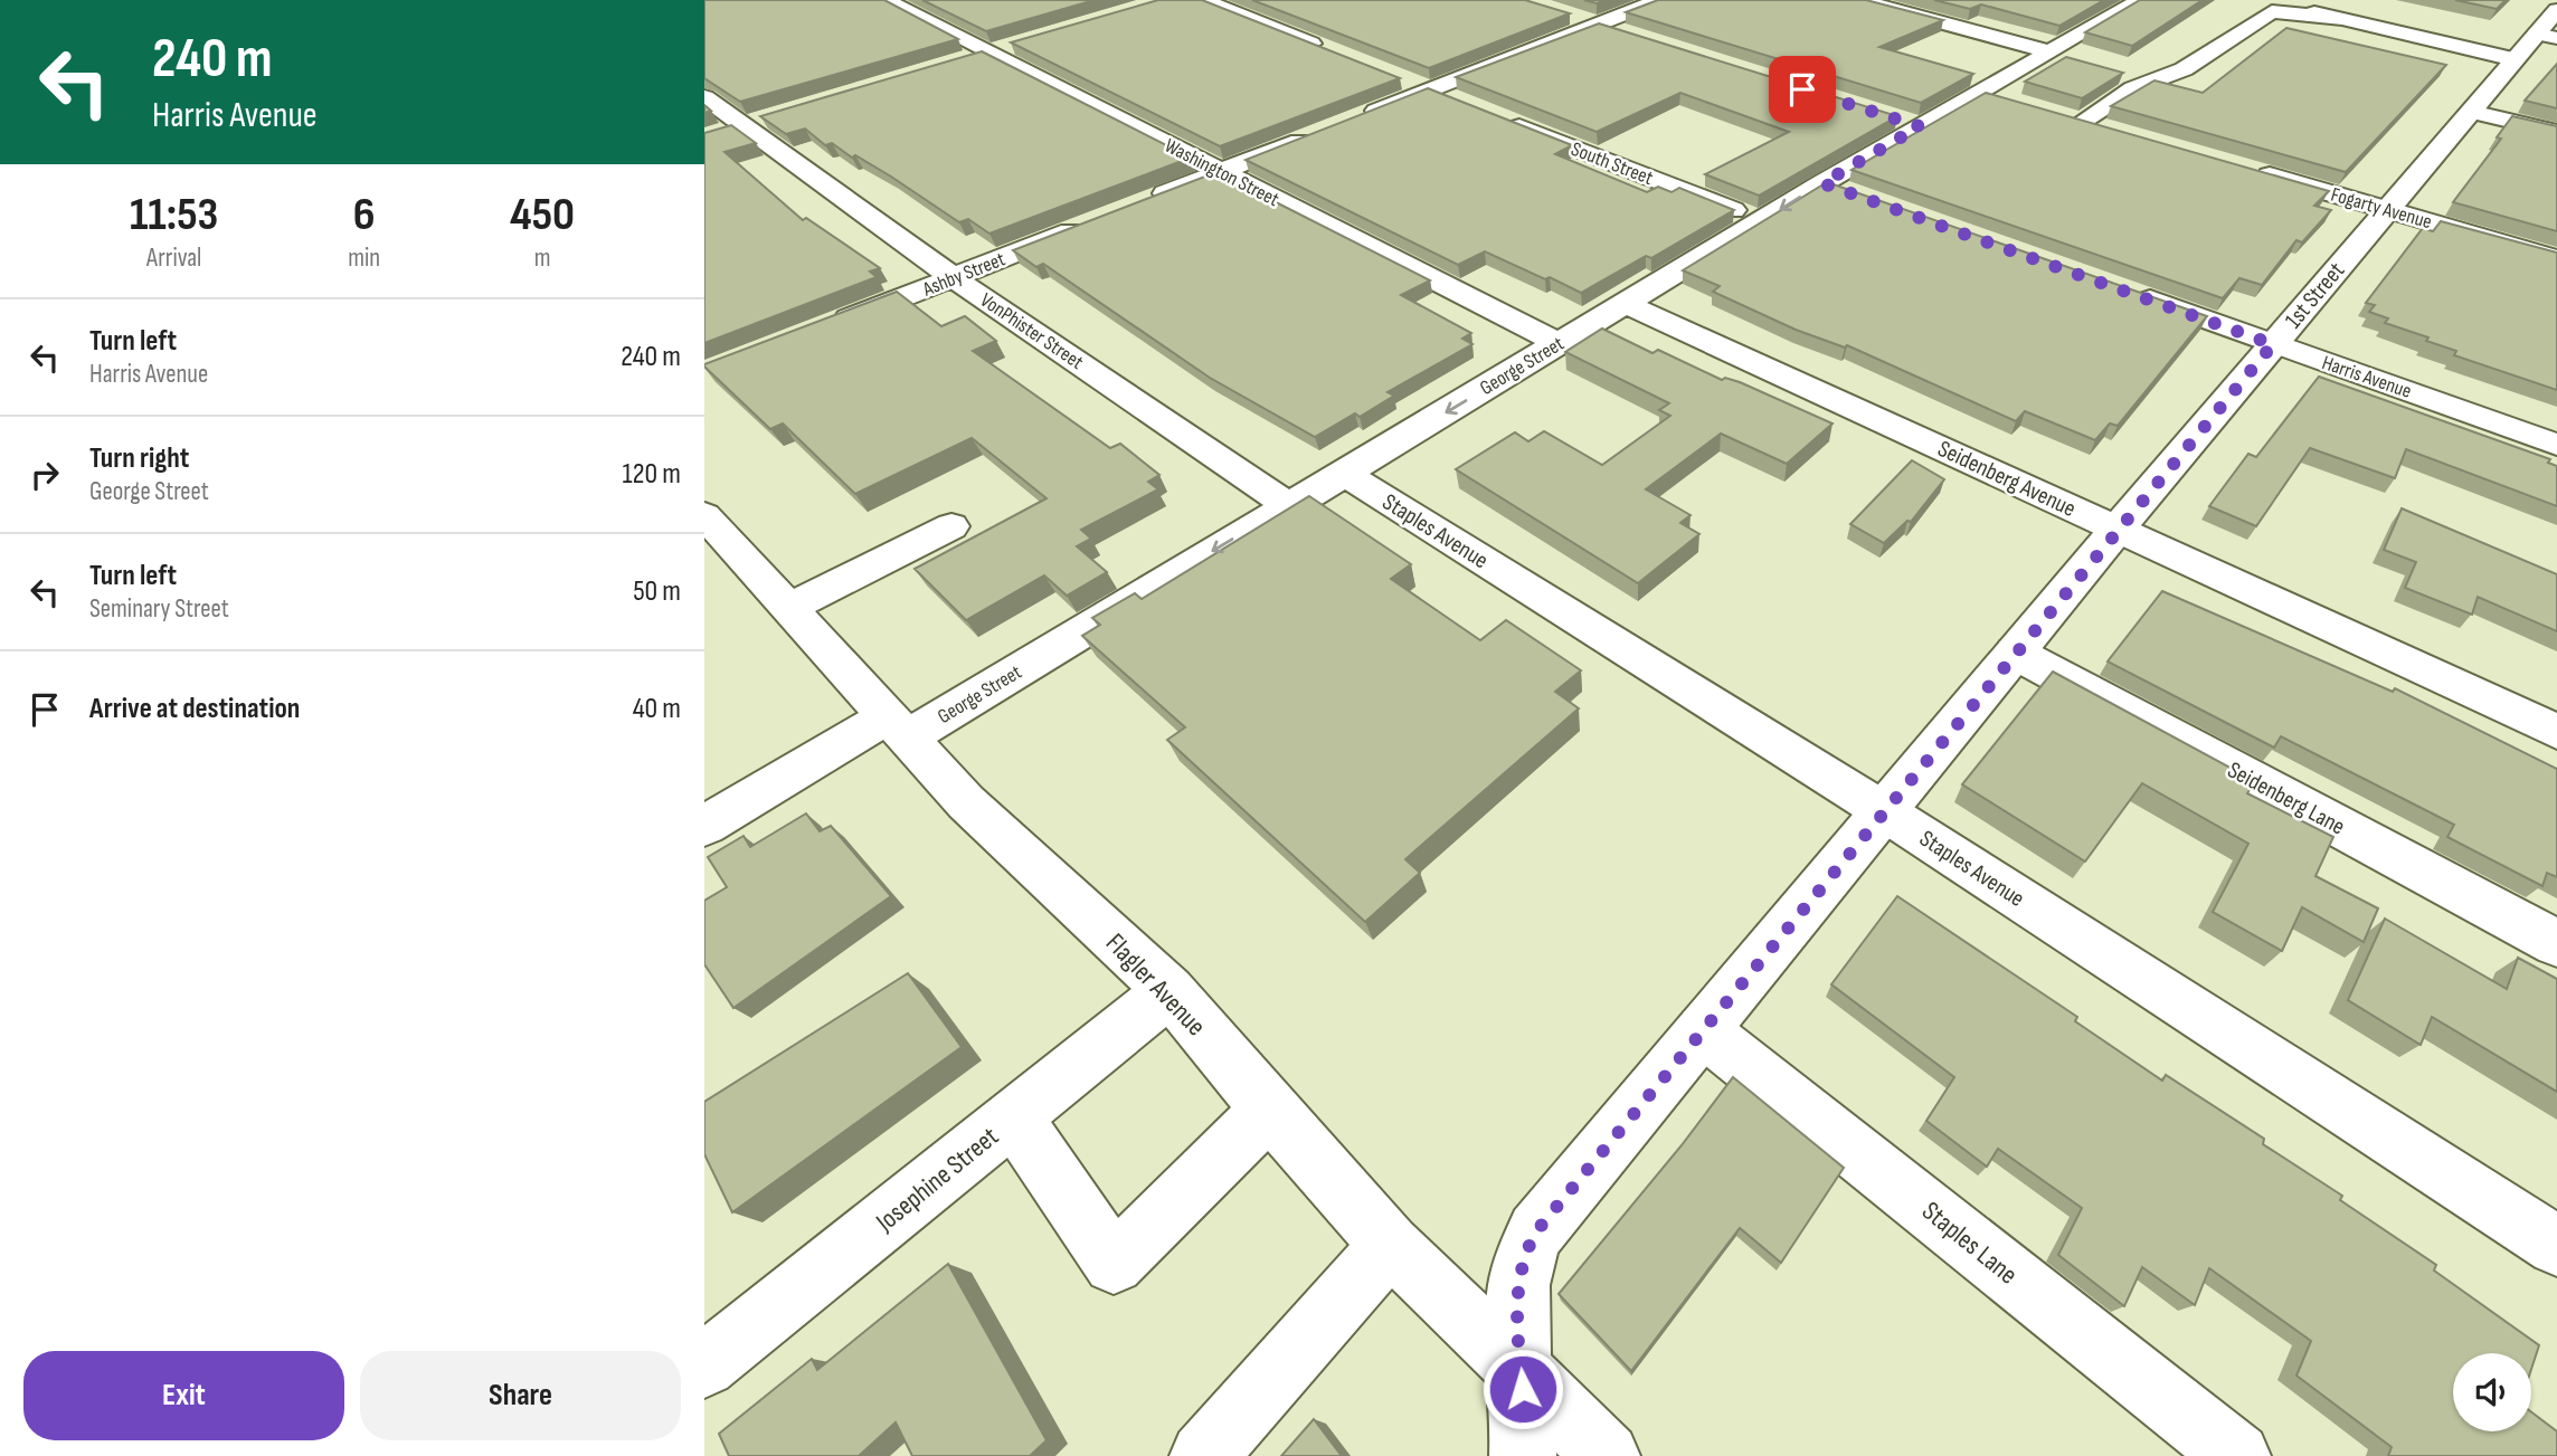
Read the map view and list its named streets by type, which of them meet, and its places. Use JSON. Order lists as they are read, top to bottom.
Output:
{
  "streets": {
    "street": [
      "South Street",
      "Washington Street",
      "Fogarty Avenue",
      "Ashby Street",
      "1st Street",
      "VonPhister Street",
      "George Street",
      "Harris Avenue",
      "Seidenberg Avenue",
      "Staples Avenue",
      "Seidenberg Lane",
      "Flagler Avenue",
      "Josephine Street",
      "Staples Lane"
    ]
  },
  "crossings": [
    ["South Street", "George Street"],
    ["Washington Street", "George Street"],
    ["Fogarty Avenue", "1st Street"],
    ["Ashby Street", "VonPhister Street"],
    ["1st Street", "Harris Avenue"],
    ["1st Street", "Seidenberg Avenue"],
    ["1st Street", "Staples Avenue"],
    ["1st Street", "Seidenberg Lane"],
    ["1st Street", "Flagler Avenue"],
    ["1st Street", "Staples Lane"],
    ["VonPhister Street", "George Street"],
    ["George Street", "Seidenberg Avenue"],
    ["George Street", "Staples Avenue"],
    ["George Street", "Flagler Avenue"],
    ["Flagler Avenue", "Josephine Street"]
  ],
  "page": {
    "turn": ["240 m", "Harris Avenue"],
    "eta": [
      "11:53",
      "Arrival",
      "6",
      "min",
      "450",
      "m"
    ],
    "list": [
      {
        "name": "Turn left",
        "note": "Harris Avenue",
        "value": "240 m"
      },
      {
        "name": "Turn right",
        "note": "George Street",
        "value": "120 m"
      },
      {
        "name": "Turn left",
        "note": "Seminary Street",
        "value": "50 m"
      },
      {
        "name": "Arrive at destination",
        "value": "40 m"
      }
    ],
    "buttons": ["Exit", "Share"]
  }
}
